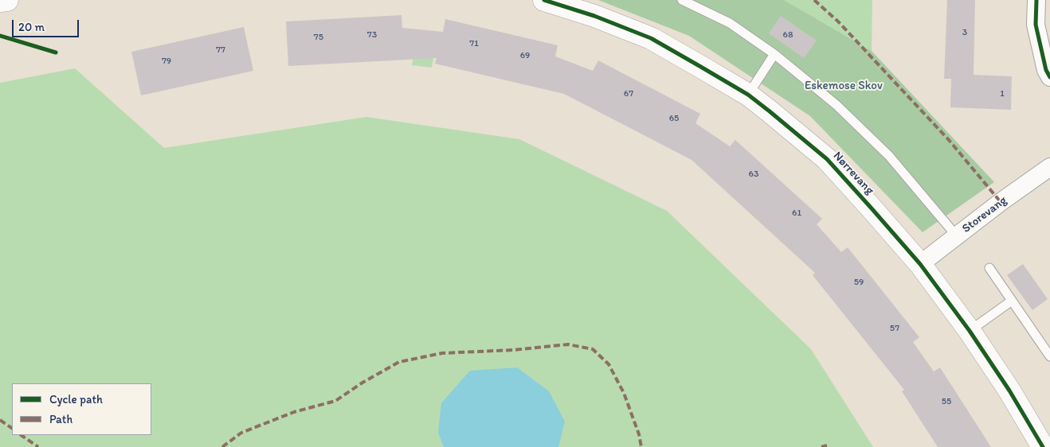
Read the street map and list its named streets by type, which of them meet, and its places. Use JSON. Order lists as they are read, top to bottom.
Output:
{
  "streets": {
    "street": ["Nørrevang", "Storevang"]
  },
  "crossings": [
    ["Nørrevang", "Storevang"]
  ],
  "parks": ["Eskemose Skov"],
  "house_numbers": [
    "3",
    "73",
    "68",
    "75",
    "71",
    "77",
    "69",
    "79",
    "67",
    "1",
    "65",
    "63",
    "61",
    "59",
    "57",
    "55"
  ],
  "legend": ["Cycle path", "Path"],
  "scale_bar": "20 m"
}
